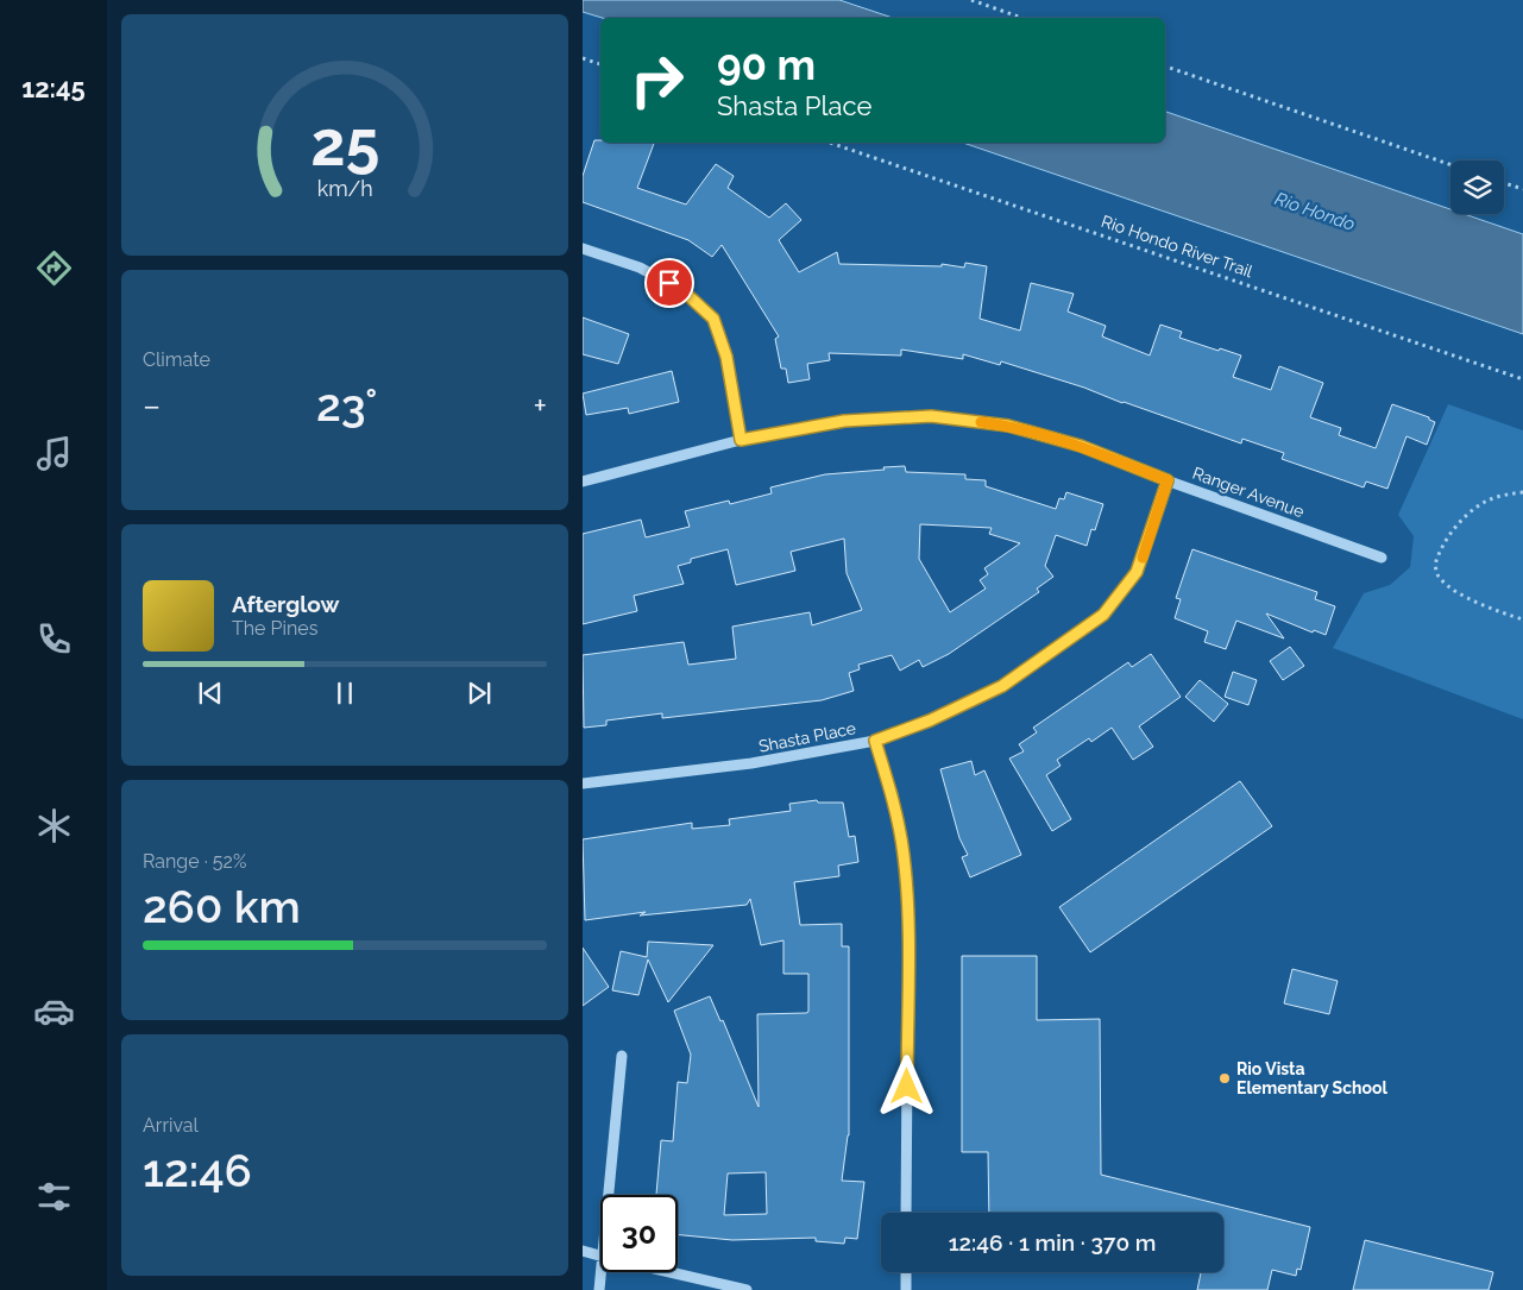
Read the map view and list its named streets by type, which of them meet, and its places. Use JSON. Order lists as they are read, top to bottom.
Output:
{
  "streets": {
    "street": ["Ranger Avenue", "Shasta Place"],
    "path": ["Rio Hondo River Trail"]
  },
  "crossings": [
    ["Ranger Avenue", "Shasta Place"]
  ],
  "water": ["Rio Hondo"],
  "places": ["Rio Vista Elementary School"],
  "page": {
    "tabs": "12:45",
    "turn": ["90 m", "Shasta Place"],
    "tile": [
      "Climate",
      ["Range · 52%", "260 km"],
      ["Arrival", "12:46"]
    ],
    "heat": ["−", "23°", "+"],
    "song": ["Afterglow", "The Pines"],
    "limit": "30",
    "trip": "12:46 · 1 min · 370 m",
    "gauge": ["25", "km/h"]
  }
}
